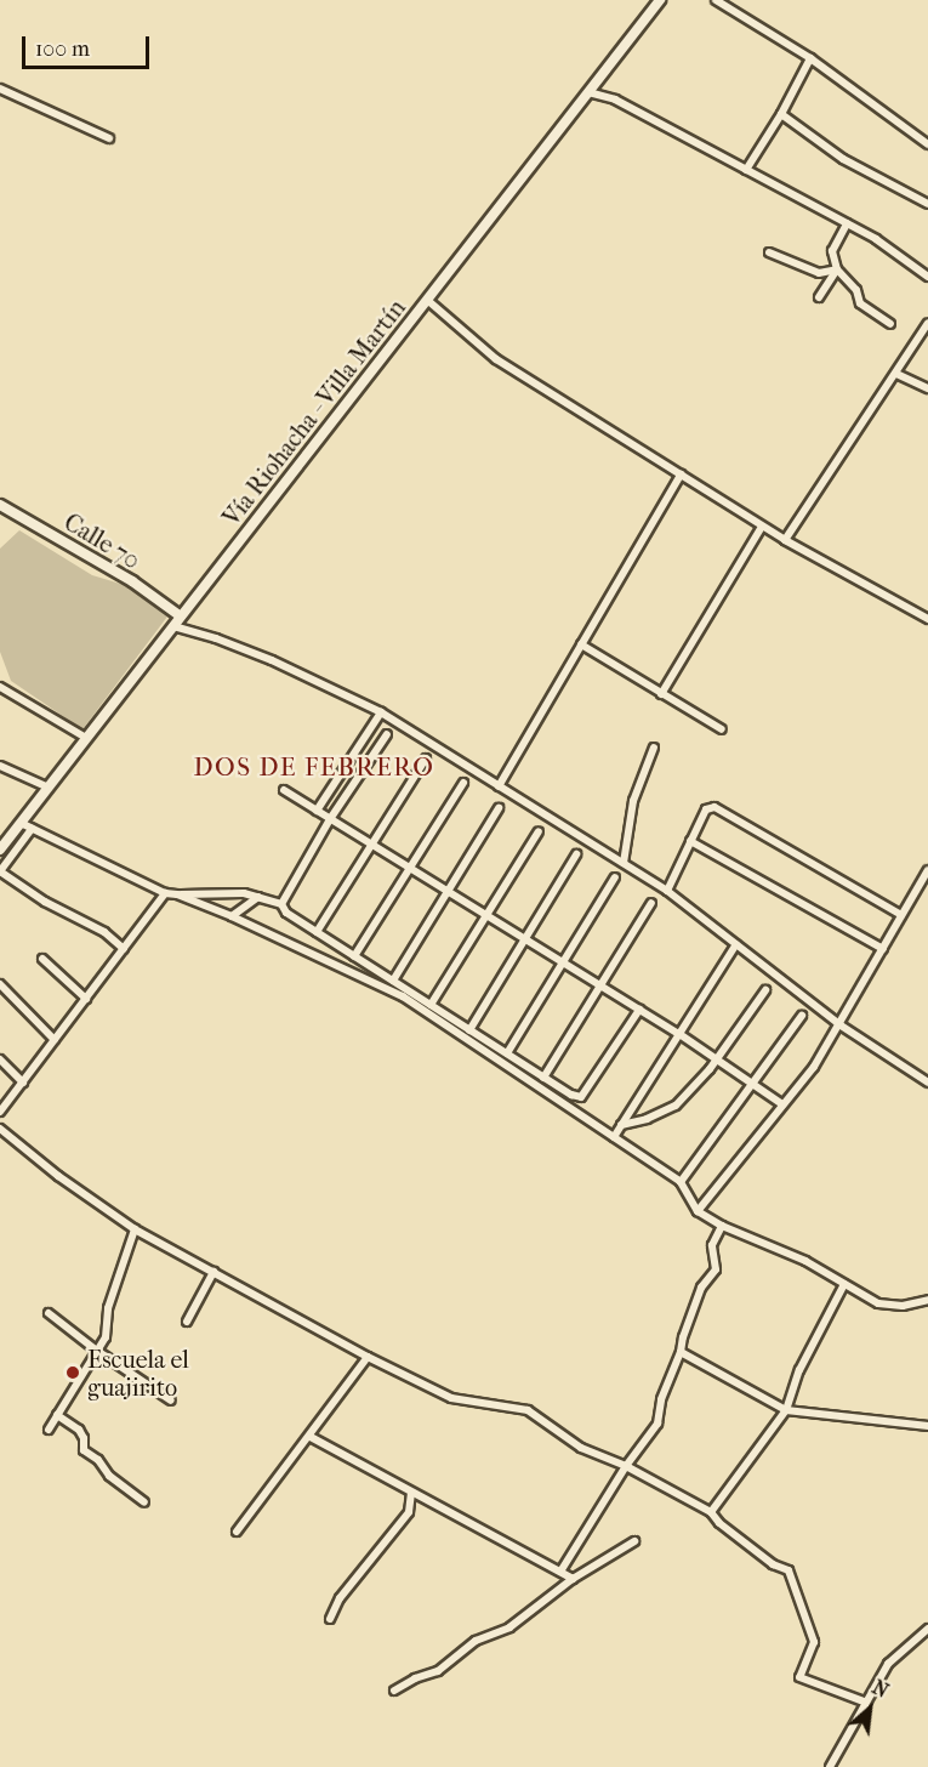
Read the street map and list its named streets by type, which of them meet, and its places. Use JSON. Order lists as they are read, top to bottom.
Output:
{
  "streets": {
    "main road": ["Vía Riohacha - Villa Martín", "Calle 70"]
  },
  "crossings": [
    ["Vía Riohacha - Villa Martín", "Calle 70"]
  ],
  "districts": ["DOS DE FEBRERO"],
  "places": ["Escuela el guajirito"],
  "scale_bar": "100 m",
  "north": "top right"
}
